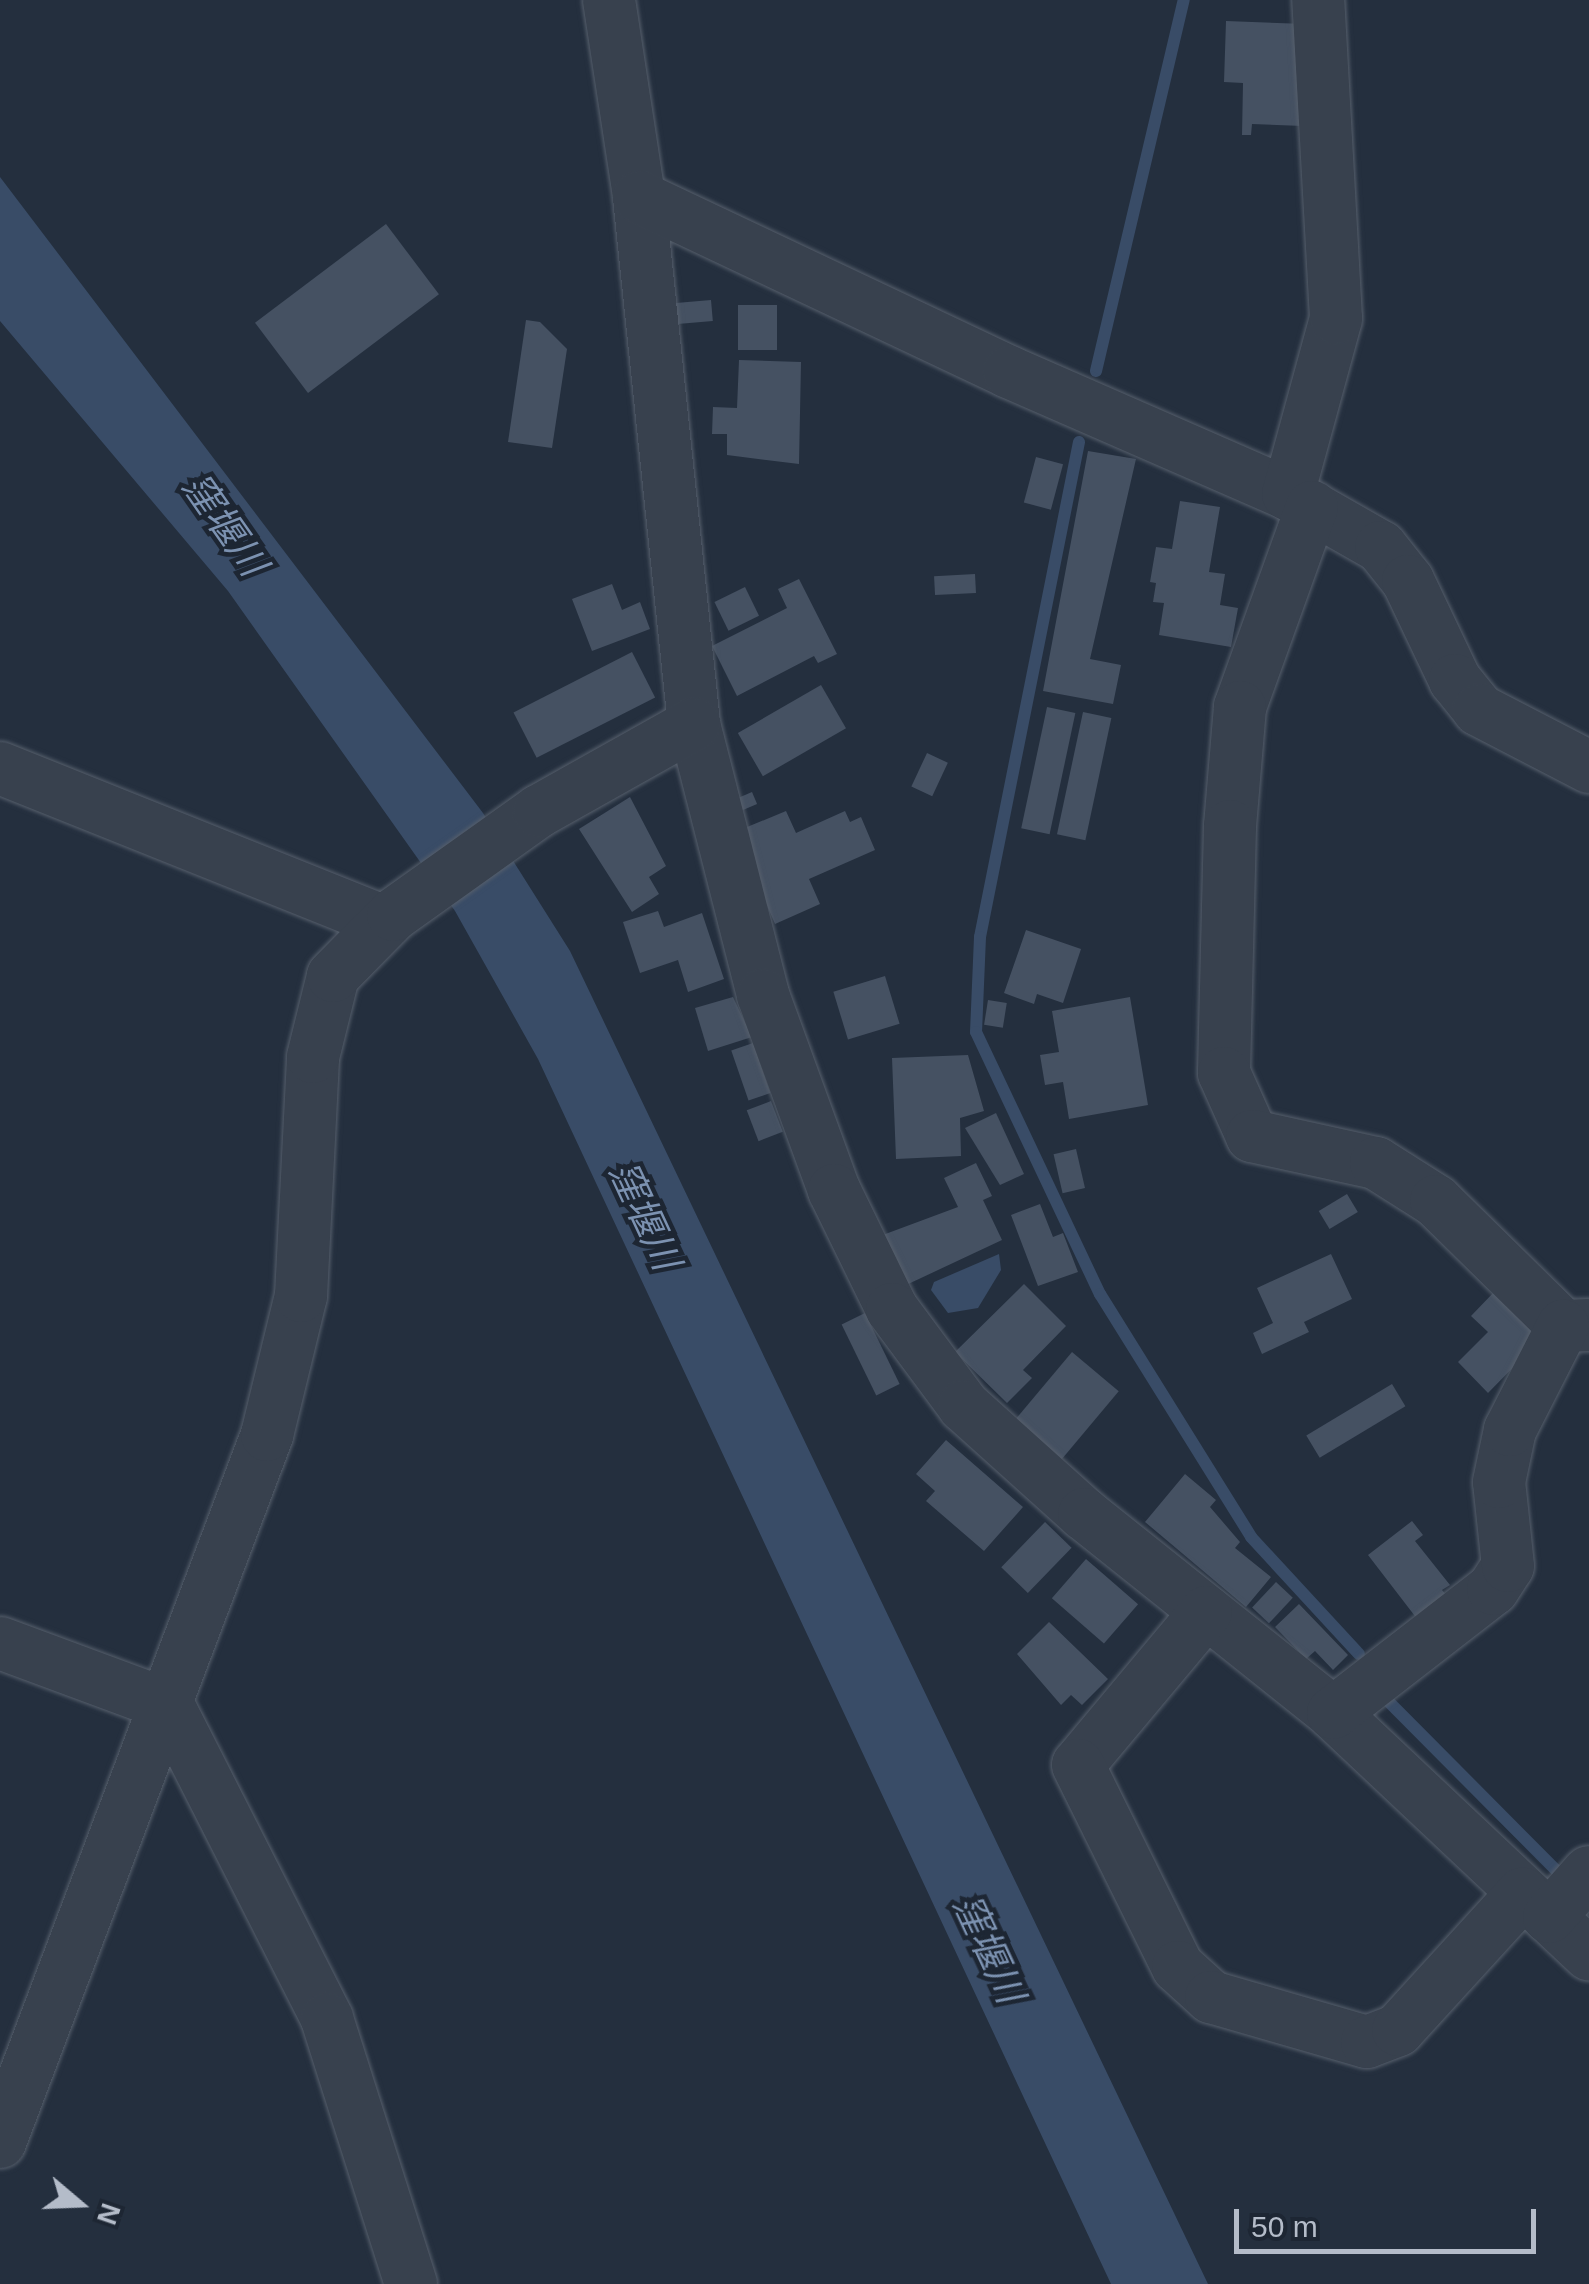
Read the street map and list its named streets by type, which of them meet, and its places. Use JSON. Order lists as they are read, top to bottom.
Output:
{
  "water": ["窪堰川"],
  "scale_bar": "50 m",
  "north": "right"
}
